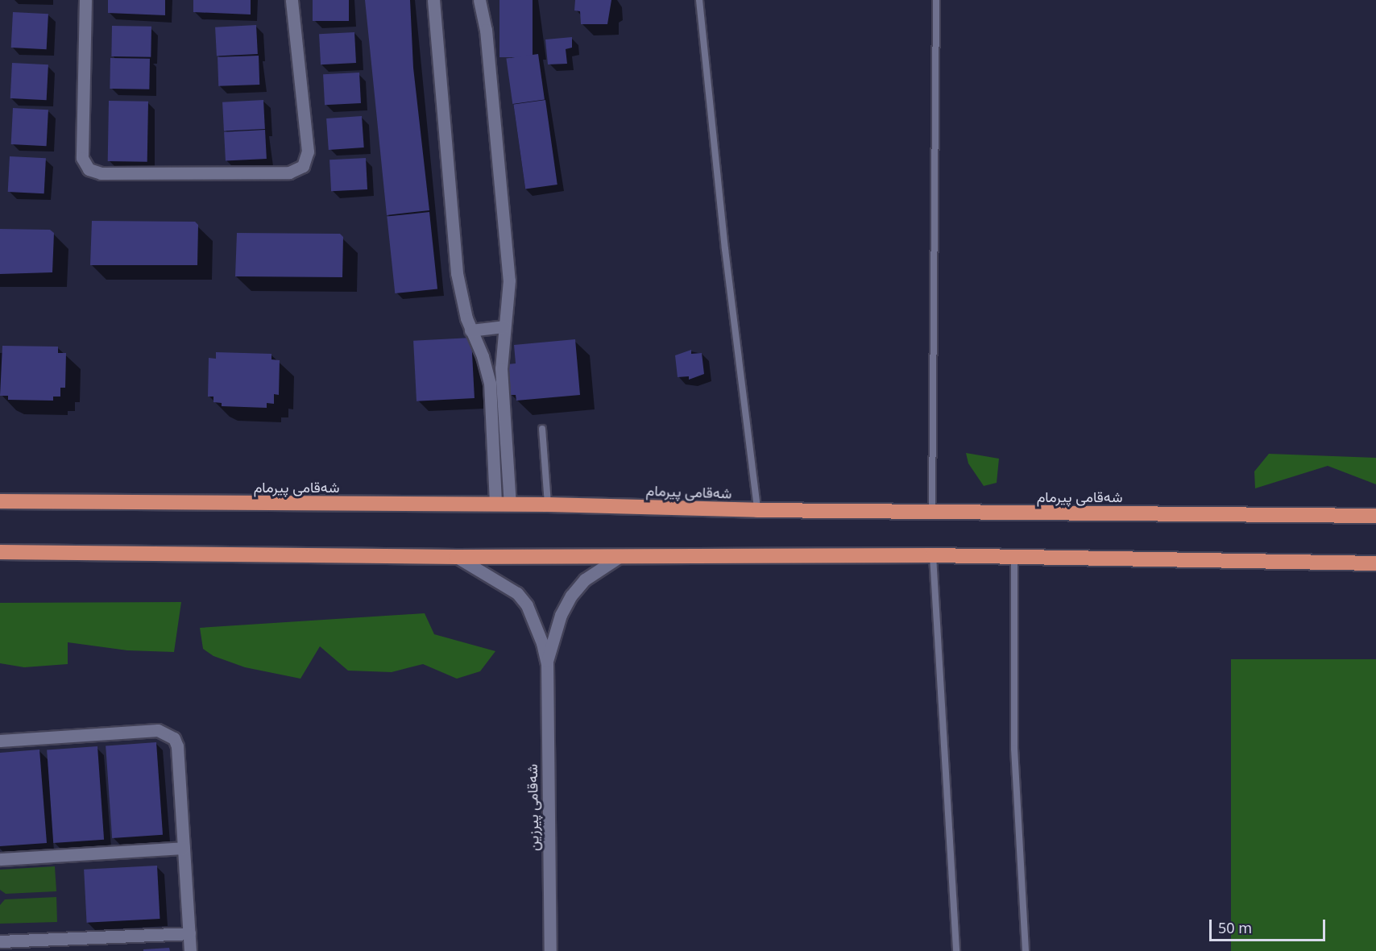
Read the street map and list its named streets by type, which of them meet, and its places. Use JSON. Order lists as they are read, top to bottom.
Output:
{
  "streets": {
    "highway": ["شەقامی پیرمام"],
    "street": ["شەقامی پیرزین"]
  },
  "scale_bar": "50 m"
}
